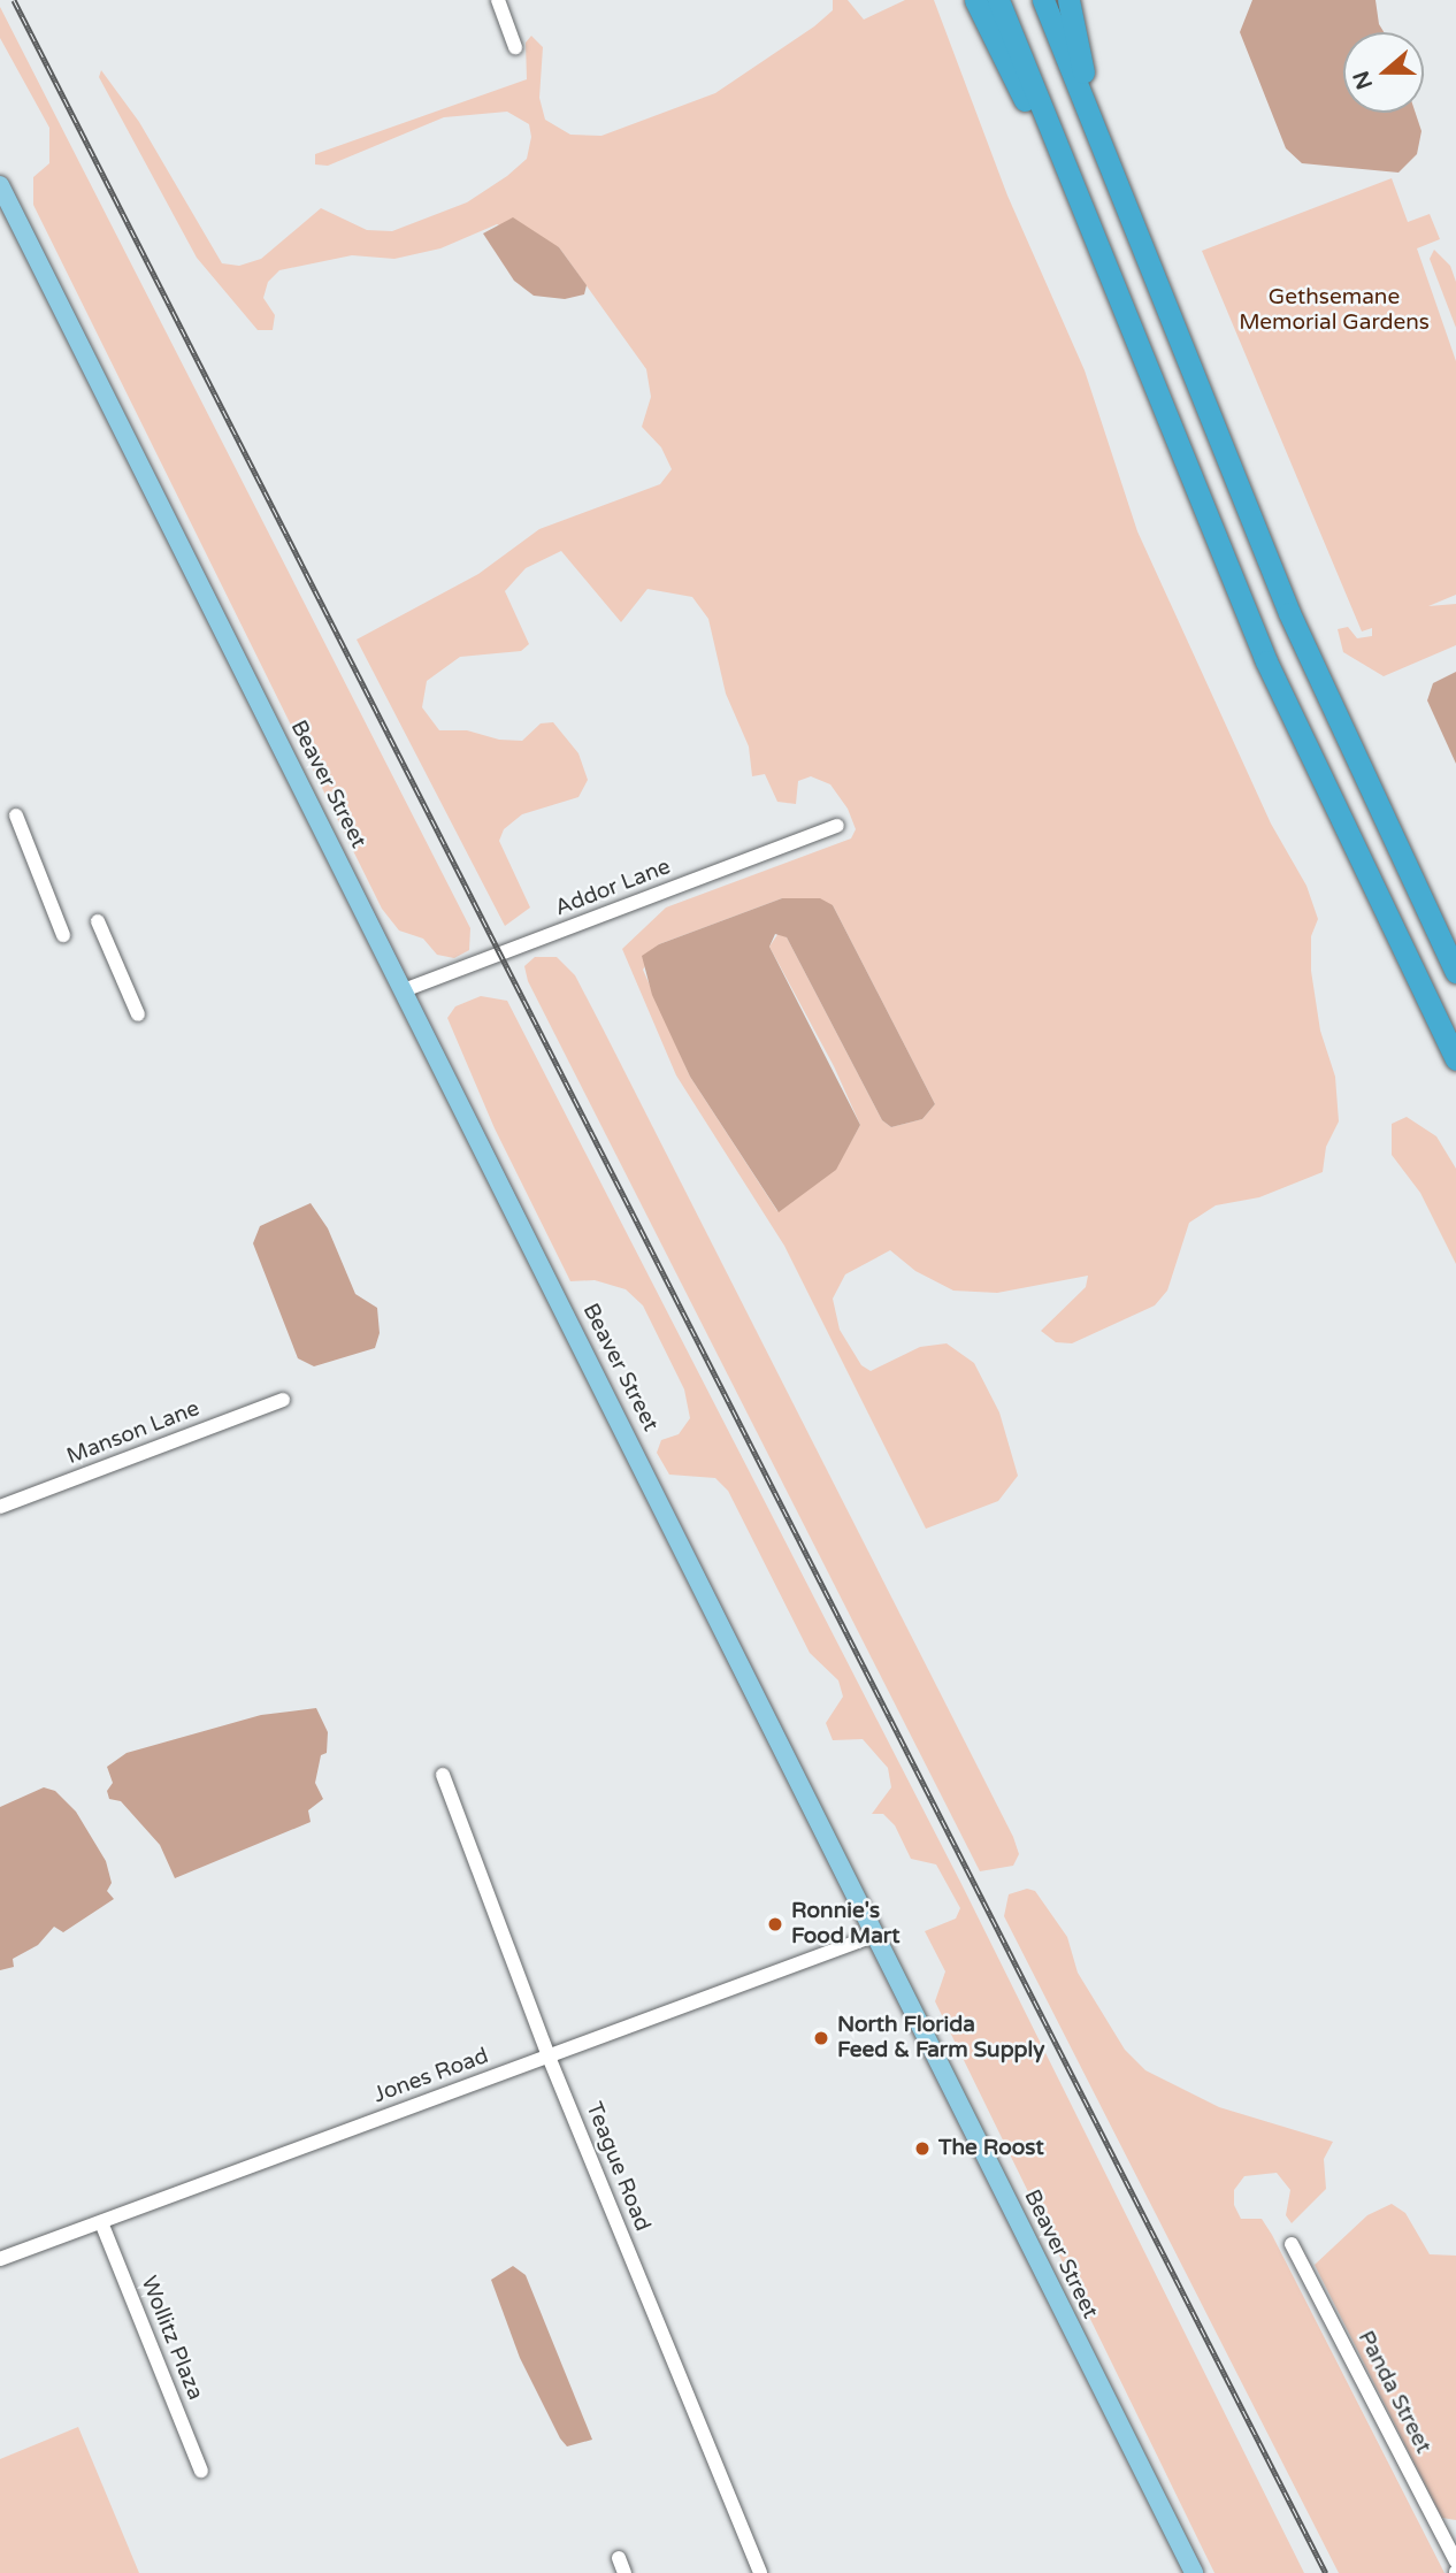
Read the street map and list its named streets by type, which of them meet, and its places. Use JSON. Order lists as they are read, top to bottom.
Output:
{
  "streets": {
    "main road": ["Beaver Street"],
    "street": [
      "Addor Lane",
      "Manson Lane",
      "Jones Road",
      "Teague Road",
      "Wollitz Plaza",
      "Panda Street"
    ]
  },
  "crossings": [
    ["Beaver Street", "Addor Lane"],
    ["Beaver Street", "Jones Road"],
    ["Jones Road", "Teague Road"],
    ["Jones Road", "Wollitz Plaza"]
  ],
  "parks": ["Gethsemane Memorial Gardens"],
  "places": ["Ronnie's Food Mart", "North Florida Feed & Farm Supply", "The Roost"],
  "north": "left"
}
